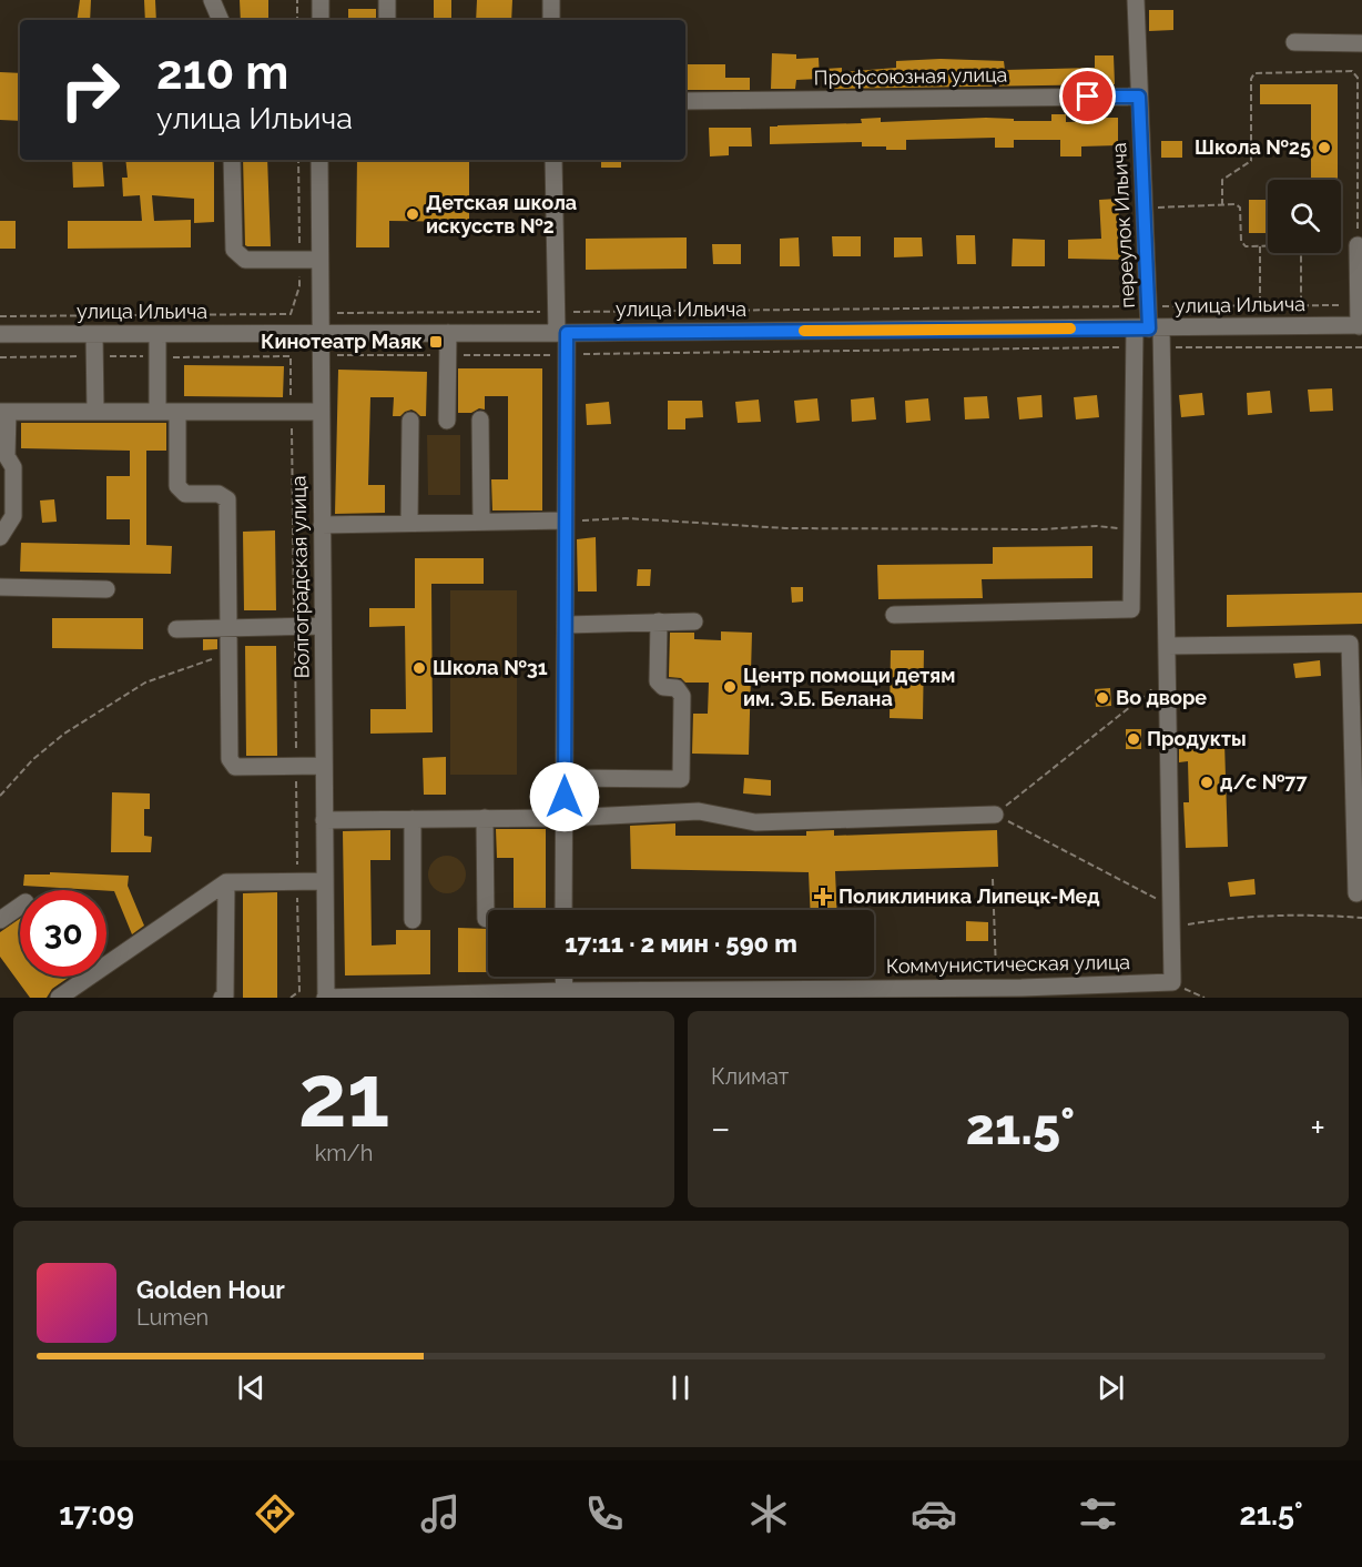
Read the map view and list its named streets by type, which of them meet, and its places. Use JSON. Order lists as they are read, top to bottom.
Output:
{
  "streets": {
    "street": [
      "Профсоюзная улица",
      "переулок Ильича",
      "улица Ильича",
      "Волгоградская улица",
      "Коммунистическая улица"
    ]
  },
  "crossings": [
    ["Профсоюзная улица", "переулок Ильича"],
    ["переулок Ильича", "улица Ильича"],
    ["улица Ильича", "Волгоградская улица"],
    ["Волгоградская улица", "Коммунистическая улица"]
  ],
  "places": {
    "other": [
      "Школа №25",
      "Детская школа искусств №2",
      "Школа №31",
      "Центр помощи детям им. Э.Б. Белана",
      "Во дворе",
      "Продукты",
      "д/с №77"
    ],
    "transit": ["Кинотеатр Маяк"],
    "health": ["Поликлиника Липецк-Мед"]
  },
  "page": {
    "turn": ["210 m", "улица Ильича"],
    "limit": "30",
    "trip": "17:11 · 2 мин · 590 m",
    "tile": [
      ["21", "km/h"],
      "Климат"
    ],
    "heat": ["−", "21.5°", "+"],
    "song": ["Golden Hour", "Lumen"],
    "tabs": ["17:09", "21.5°"]
  }
}
